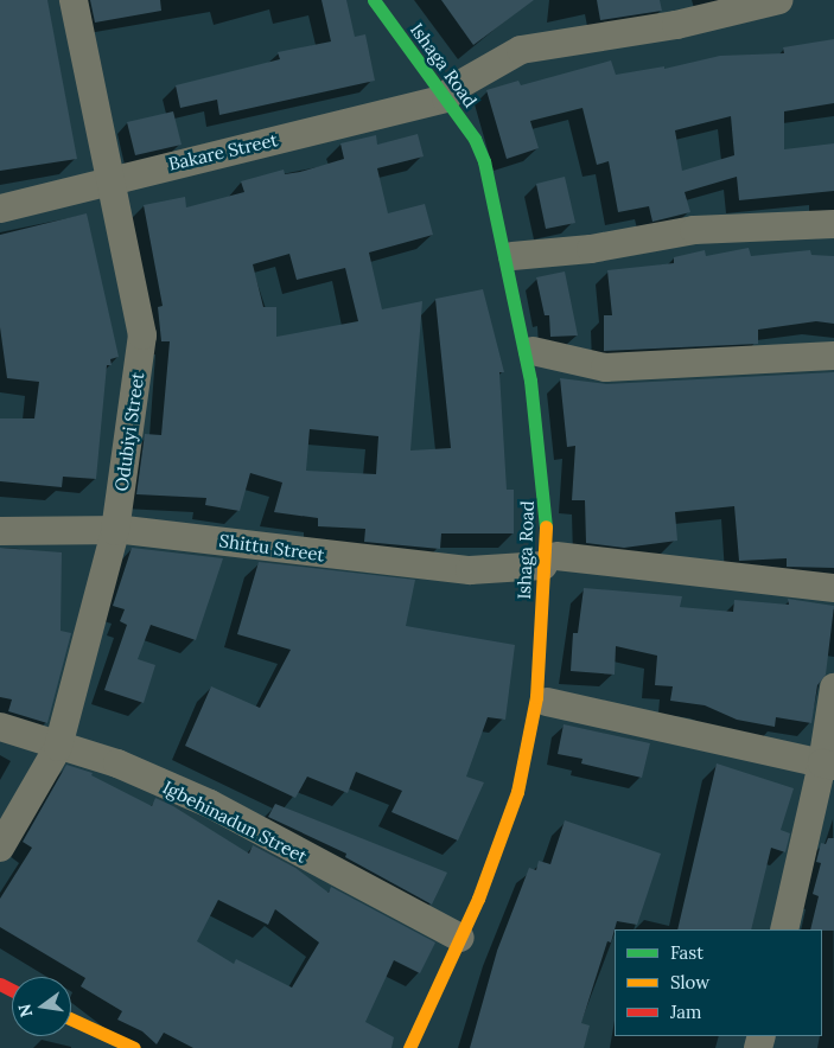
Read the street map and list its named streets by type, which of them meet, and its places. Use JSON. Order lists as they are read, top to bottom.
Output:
{
  "streets": {
    "main road": ["Ishaga Road"],
    "street": [
      "Bakare Street",
      "Odubiyi Street",
      "Shittu Street",
      "Igbehinadun Street"
    ]
  },
  "crossings": [
    ["Ishaga Road", "Bakare Street"],
    ["Ishaga Road", "Shittu Street"],
    ["Ishaga Road", "Igbehinadun Street"],
    ["Bakare Street", "Odubiyi Street"],
    ["Odubiyi Street", "Shittu Street"],
    ["Odubiyi Street", "Igbehinadun Street"]
  ],
  "legend": ["Fast", "Slow", "Jam"],
  "north": "left"
}
